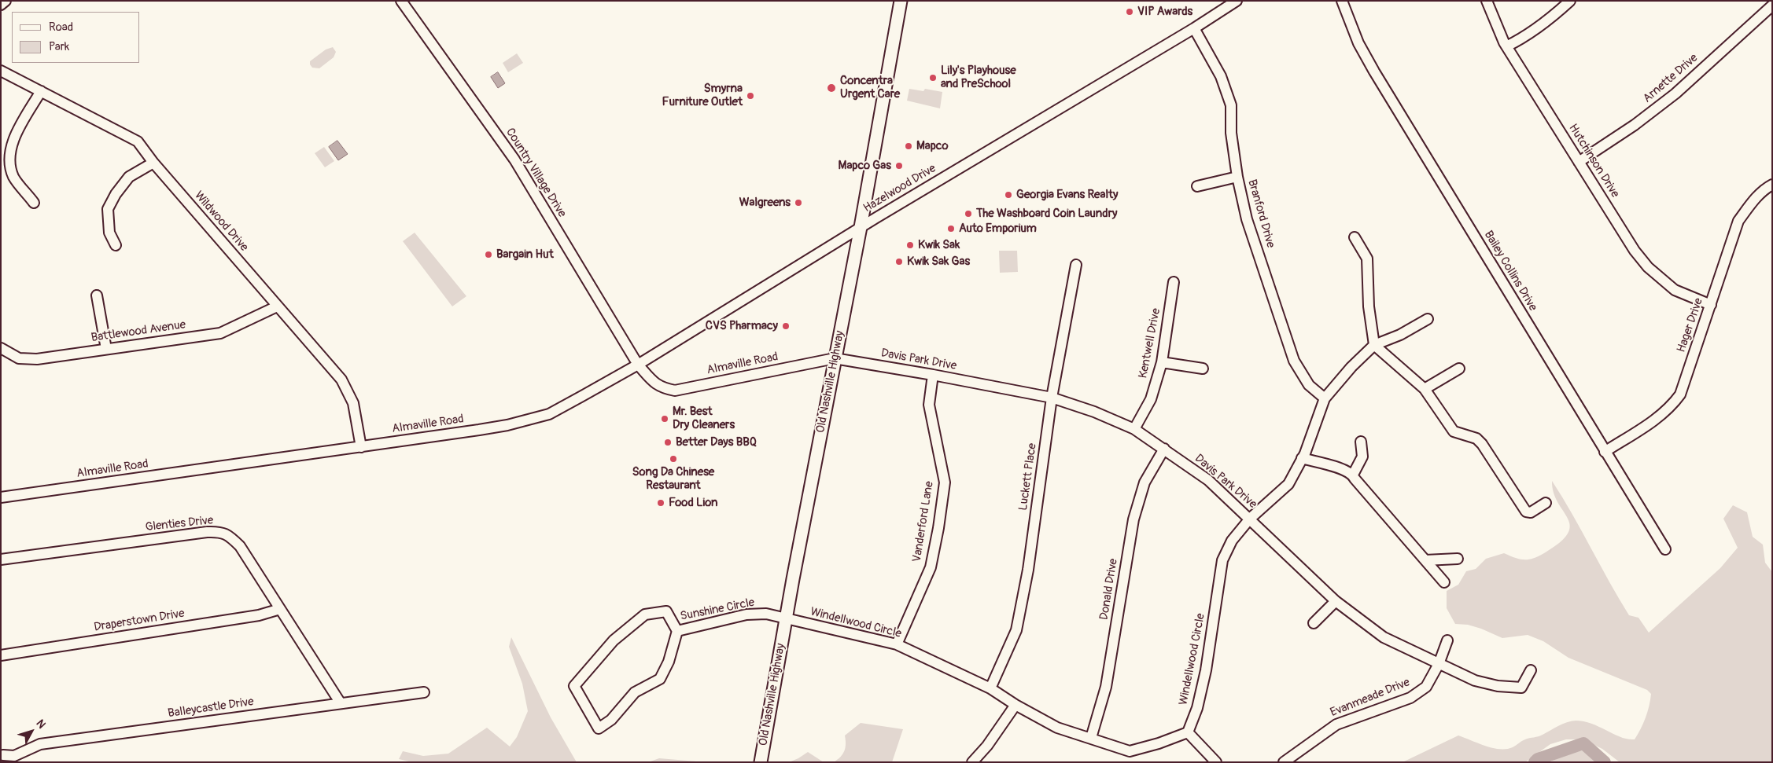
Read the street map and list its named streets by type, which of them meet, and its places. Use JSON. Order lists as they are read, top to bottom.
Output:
{
  "streets": {
    "main road": ["Old Nashville Highway"],
    "street": [
      "Arnette Drive",
      "Hutchinson Drive",
      "Country Village Drive",
      "Hazelwood Drive",
      "Branford Drive",
      "Wildwood Drive",
      "Bailey Collins Drive",
      "Hager Drive",
      "Battlewood Avenue",
      "Kentwell Drive",
      "Davis Park Drive",
      "Almaville Road",
      "Luckett Place",
      "Vanderford Lane",
      "Glenties Drive",
      "Donald Drive",
      "Sunshine Circle",
      "Draperstown Drive",
      "Windellwood Circle",
      "Evanmeade Drive",
      "Balleycastle Drive"
    ]
  },
  "crossings": [
    ["Arnette Drive", "Hutchinson Drive"],
    ["Hutchinson Drive", "Hager Drive"],
    ["Country Village Drive", "Hazelwood Drive"],
    ["Country Village Drive", "Almaville Road"],
    ["Hazelwood Drive", "Branford Drive"],
    ["Hazelwood Drive", "Almaville Road"],
    ["Hazelwood Drive", "Old Nashville Highway"],
    ["Branford Drive", "Windellwood Circle"],
    ["Wildwood Drive", "Battlewood Avenue"],
    ["Wildwood Drive", "Almaville Road"],
    ["Bailey Collins Drive", "Hager Drive"],
    ["Kentwell Drive", "Davis Park Drive"],
    ["Davis Park Drive", "Almaville Road"],
    ["Davis Park Drive", "Old Nashville Highway"],
    ["Davis Park Drive", "Luckett Place"],
    ["Davis Park Drive", "Vanderford Lane"],
    ["Davis Park Drive", "Donald Drive"],
    ["Davis Park Drive", "Windellwood Circle"],
    ["Davis Park Drive", "Evanmeade Drive"],
    ["Almaville Road", "Old Nashville Highway"],
    ["Old Nashville Highway", "Sunshine Circle"],
    ["Old Nashville Highway", "Windellwood Circle"],
    ["Luckett Place", "Windellwood Circle"],
    ["Vanderford Lane", "Windellwood Circle"],
    ["Glenties Drive", "Draperstown Drive"],
    ["Glenties Drive", "Balleycastle Drive"],
    ["Donald Drive", "Windellwood Circle"],
    ["Sunshine Circle", "Windellwood Circle"]
  ],
  "places": [
    "VIP Awards",
    "Lily's Playhouse and PreSchool",
    "Concentra Urgent Care",
    "Smyrna Furniture Outlet",
    "Mapco",
    "Mapco Gas",
    "Georgia Evans Realty",
    "Walgreens",
    "The Washboard Coin Laundry",
    "Auto Emporium",
    "Kwik Sak",
    "Bargain Hut",
    "Kwik Sak Gas",
    "CVS Pharmacy",
    "Mr. Best Dry Cleaners",
    "Better Days BBQ",
    "Song Da Chinese Restaurant",
    "Food Lion"
  ],
  "legend": ["Road", "Park"],
  "north": "top right"
}
